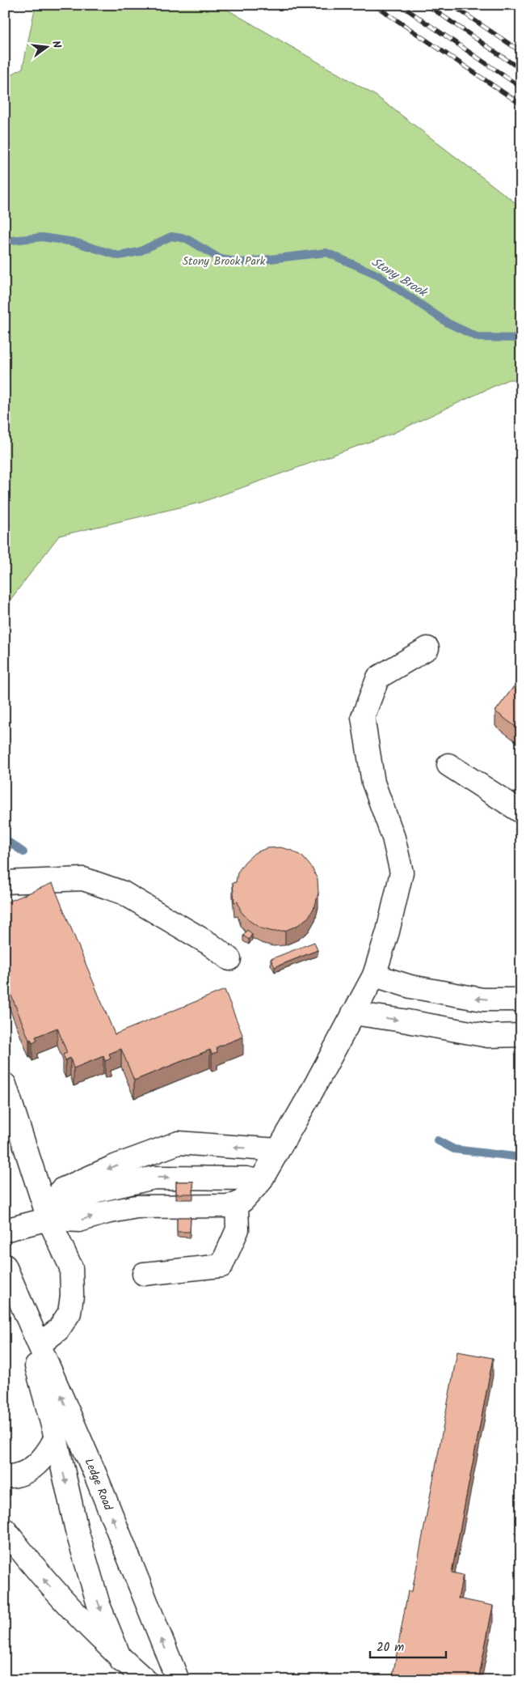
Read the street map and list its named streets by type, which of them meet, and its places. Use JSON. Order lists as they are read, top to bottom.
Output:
{
  "streets": {
    "main road": ["Ledge Road"]
  },
  "water": ["Stony Brook"],
  "parks": ["Stony Brook Park"],
  "scale_bar": "20 m",
  "north": "right"
}
